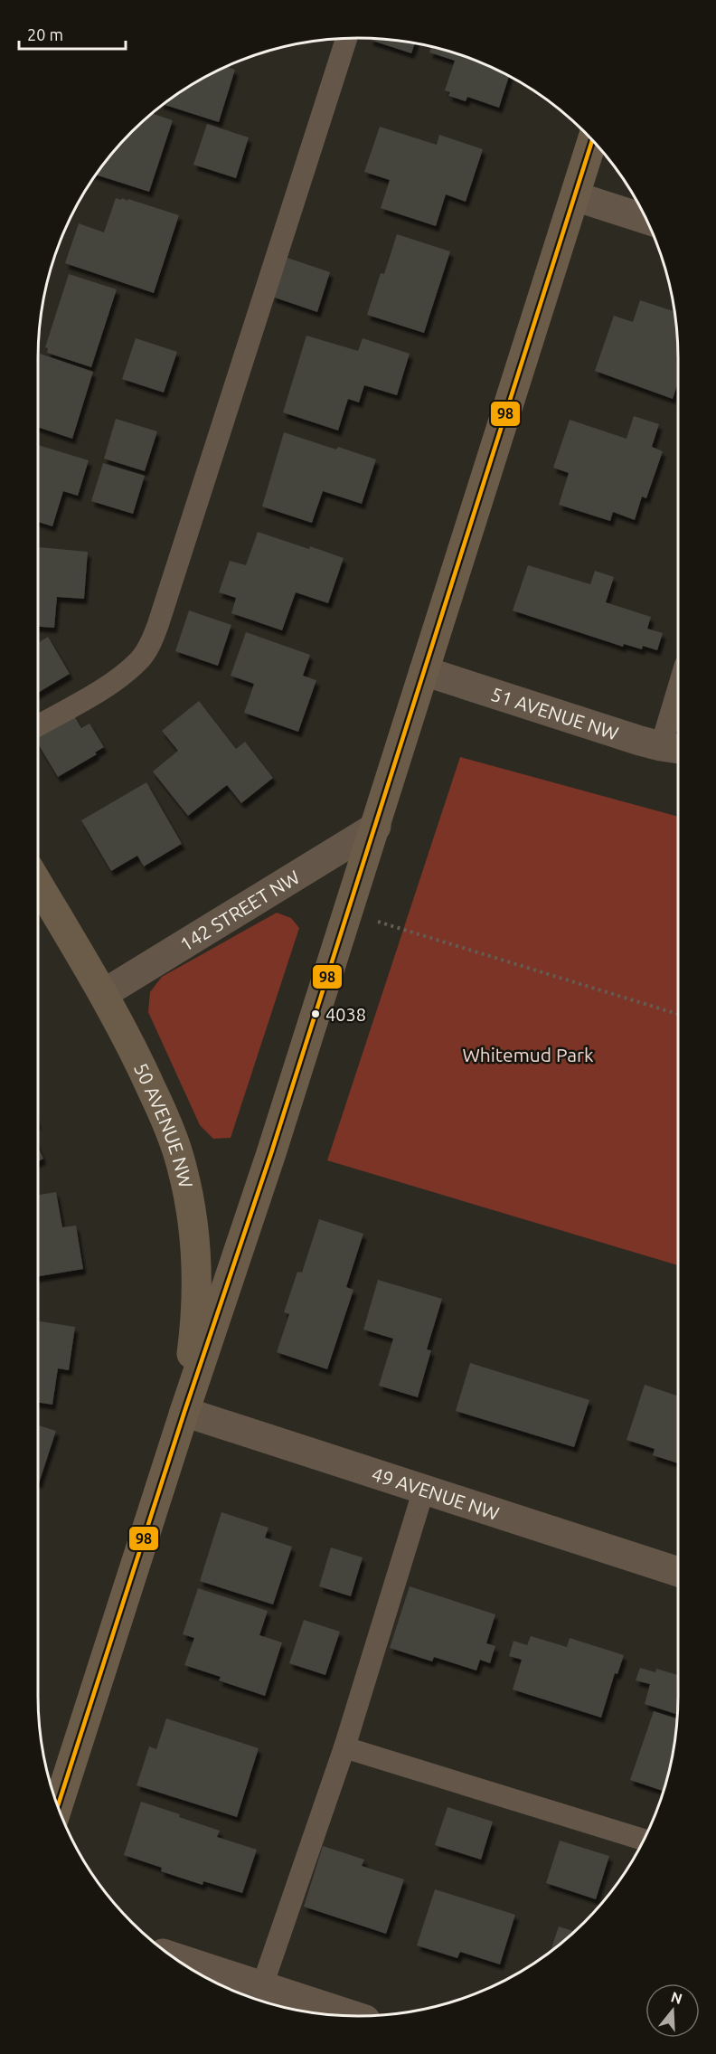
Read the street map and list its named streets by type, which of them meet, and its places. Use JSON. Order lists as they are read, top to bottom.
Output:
{
  "streets": {
    "street": [
      "51 AVENUE NW",
      "142 STREET NW",
      "50 AVENUE NW",
      "49 AVENUE NW"
    ]
  },
  "crossings": [
    ["142 STREET NW", "50 AVENUE NW"],
    ["50 AVENUE NW", "49 AVENUE NW"]
  ],
  "parks": ["Whitemud Park"],
  "places": ["4038"],
  "lines": ["transit line 98"],
  "scale_bar": "20 m",
  "north": "top"
}
